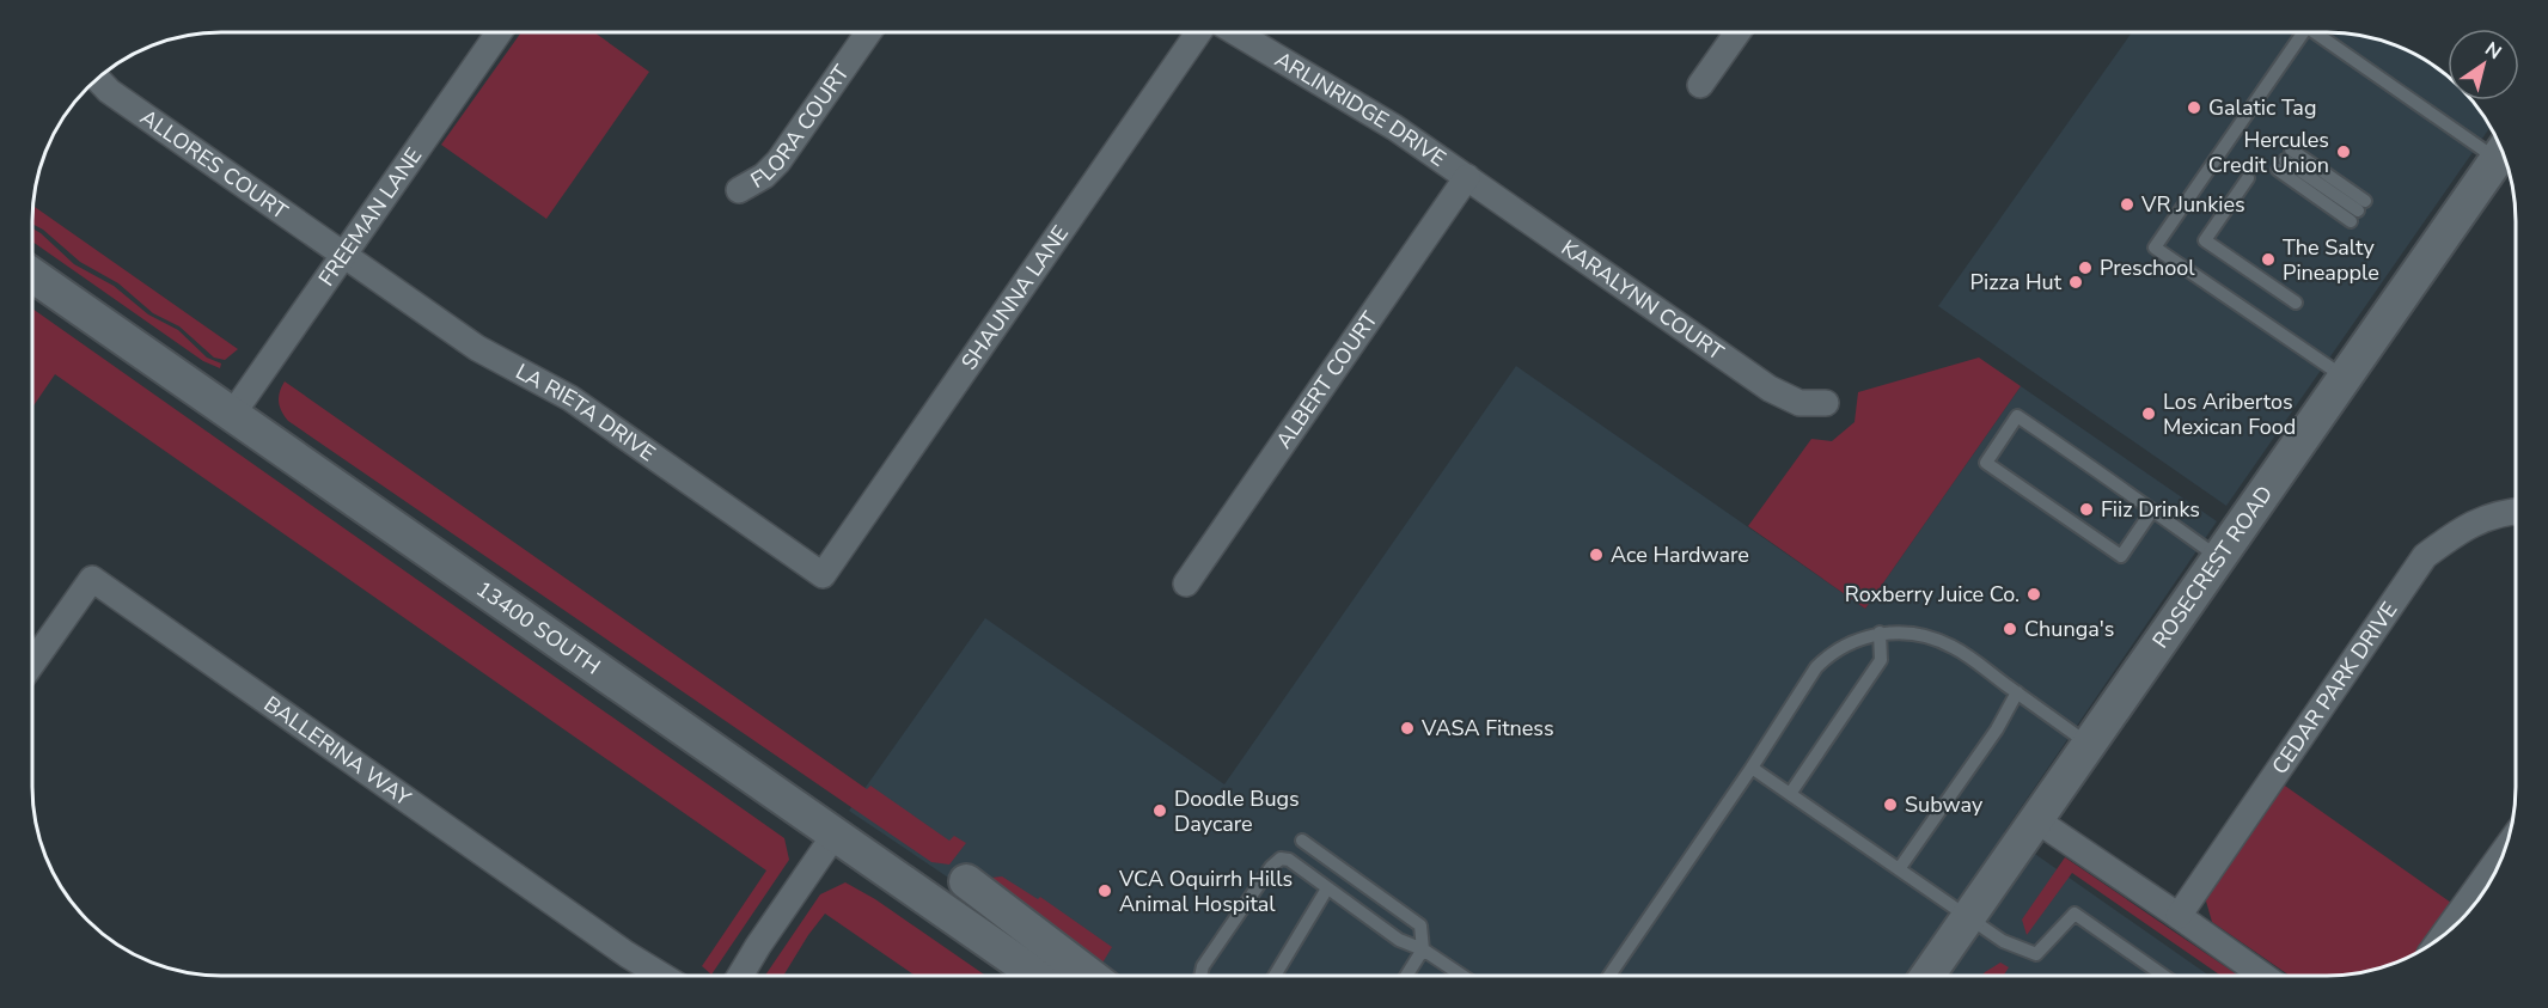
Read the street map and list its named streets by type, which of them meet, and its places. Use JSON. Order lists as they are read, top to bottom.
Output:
{
  "streets": {
    "main road": ["ROSECREST ROAD", "13400 SOUTH"],
    "street": [
      "ARLINRIDGE DRIVE",
      "FLORA COURT",
      "ALLORES COURT",
      "FREEMAN LANE",
      "SHAUNNA LANE",
      "KARALYNN COURT",
      "ALBERT COURT",
      "LA RIETA DRIVE",
      "CEDAR PARK DRIVE",
      "BALLERINA WAY"
    ]
  },
  "crossings": [
    ["ARLINRIDGE DRIVE", "KARALYNN COURT"],
    ["ARLINRIDGE DRIVE", "ALBERT COURT"],
    ["ALLORES COURT", "FREEMAN LANE"],
    ["ALLORES COURT", "LA RIETA DRIVE"],
    ["FREEMAN LANE", "LA RIETA DRIVE"],
    ["FREEMAN LANE", "13400 SOUTH"],
    ["SHAUNNA LANE", "LA RIETA DRIVE"],
    ["KARALYNN COURT", "ALBERT COURT"]
  ],
  "places": [
    "Galatic Tag",
    "Hercules Credit Union",
    "VR Junkies",
    "The Salty Pineapple",
    "Preschool",
    "Pizza Hut",
    "Los Aribertos Mexican Food",
    "Fiiz Drinks",
    "Ace Hardware",
    "Roxberry Juice Co.",
    "Chunga's",
    "VASA Fitness",
    "Subway",
    "Doodle Bugs Daycare",
    "VCA Oquirrh Hills Animal Hospital"
  ],
  "north": "top right"
}
